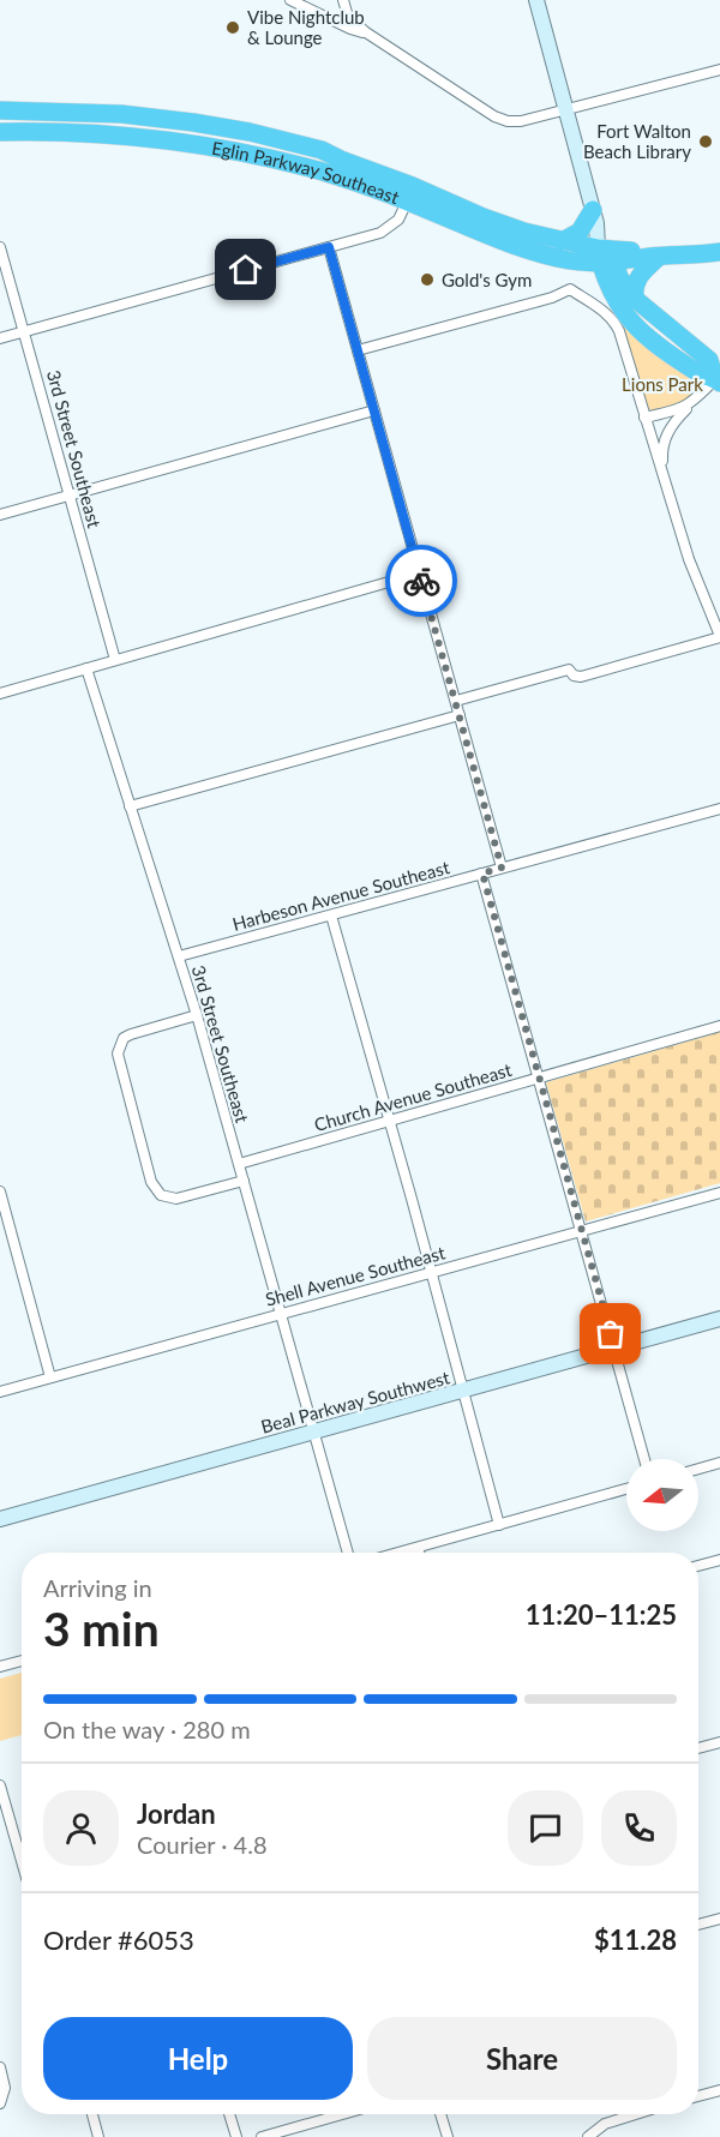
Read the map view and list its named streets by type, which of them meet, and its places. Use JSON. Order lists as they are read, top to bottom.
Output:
{
  "streets": {
    "highway": ["Eglin Parkway Southeast"],
    "main road": ["Beal Parkway Southwest"],
    "street": [
      "3rd Street Southeast",
      "Harbeson Avenue Southeast",
      "Church Avenue Southeast",
      "Shell Avenue Southeast"
    ]
  },
  "crossings": [
    ["3rd Street Southeast", "Harbeson Avenue Southeast"],
    ["3rd Street Southeast", "Church Avenue Southeast"],
    ["3rd Street Southeast", "Shell Avenue Southeast"],
    ["3rd Street Southeast", "Beal Parkway Southwest"]
  ],
  "parks": ["Lions Park"],
  "places": ["Vibe Nightclub & Lounge", "Fort Walton Beach Library", "Gold's Gym"],
  "north": "left",
  "page": {
    "heading": ["3 min", "Arriving in", "11:20–11:25"],
    "panel": [
      "Jordan",
      "Courier · 4.8",
      "Order #6053",
      "$11.28"
    ],
    "bar": "On the way · 280 m",
    "buttons": ["Help", "Share"]
  }
}
